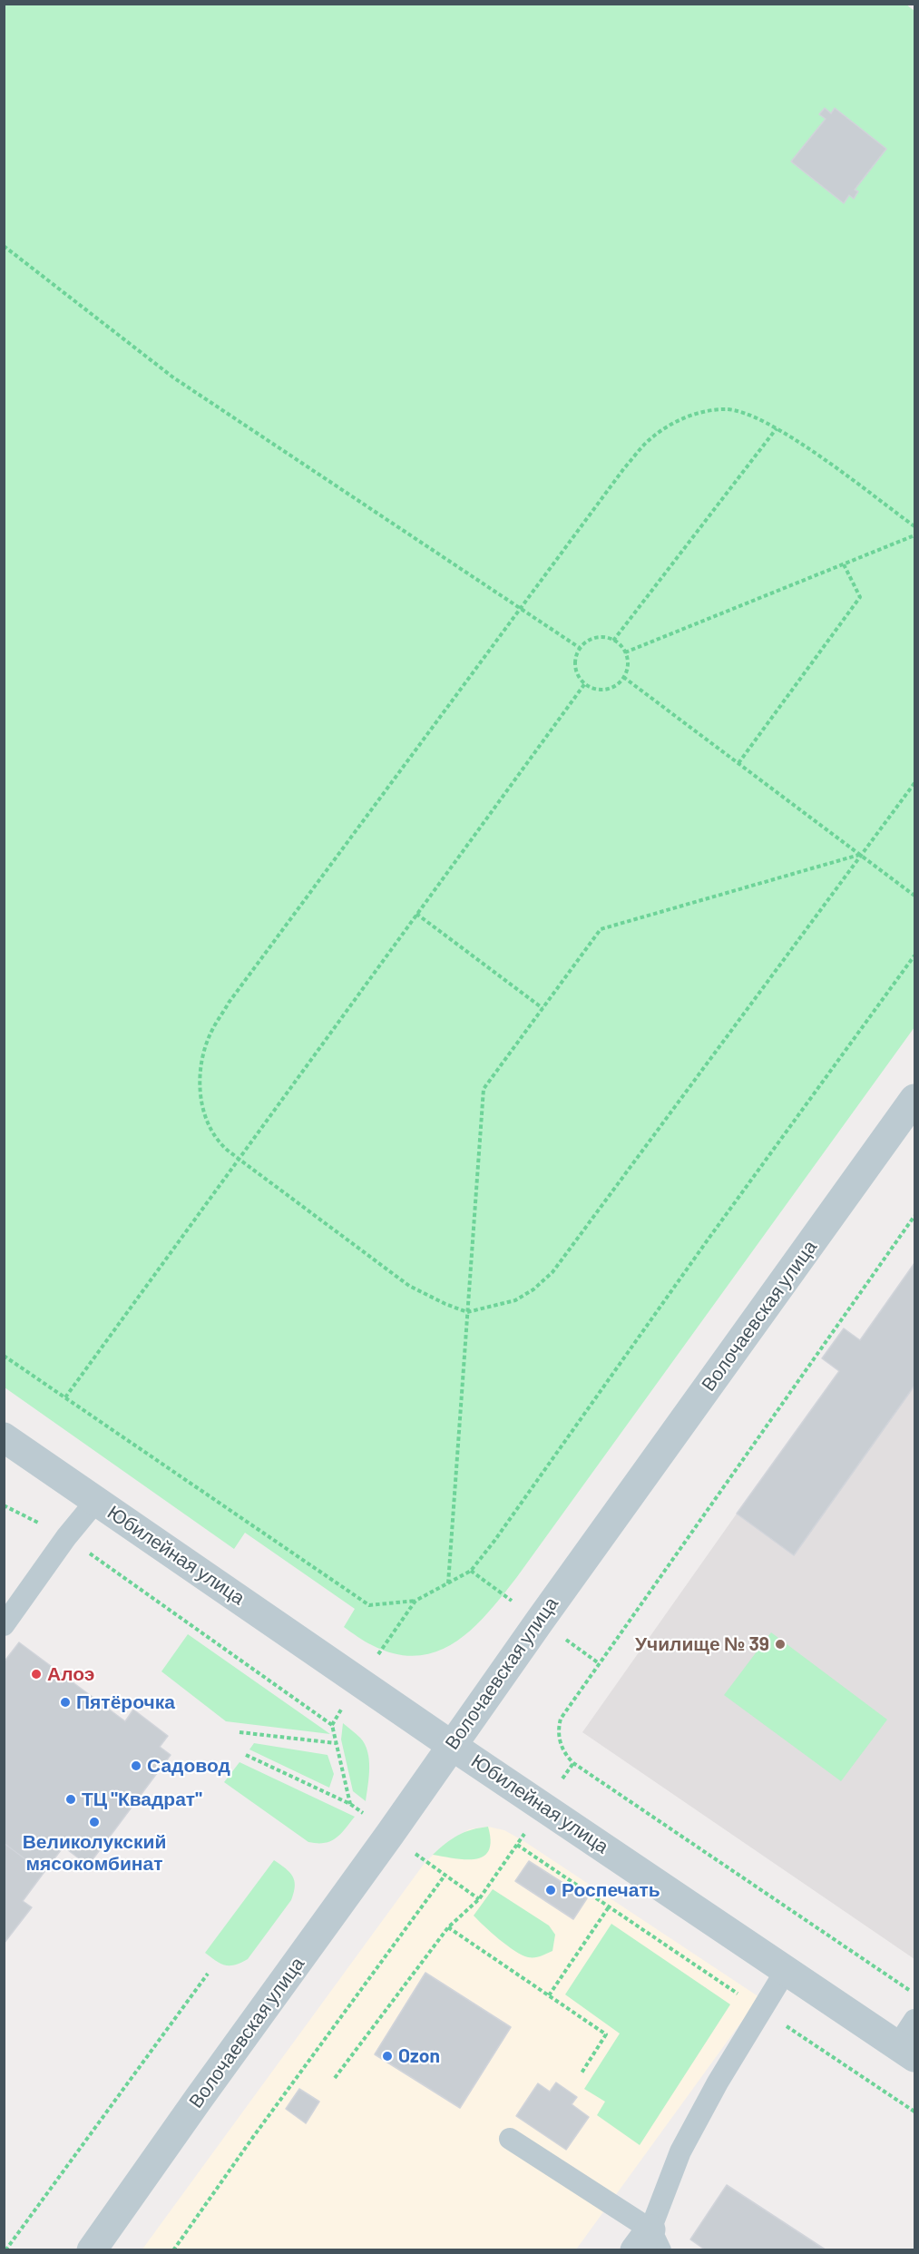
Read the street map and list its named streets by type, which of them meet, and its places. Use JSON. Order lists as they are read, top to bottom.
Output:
{
  "streets": {
    "street": ["Волочаевская улица", "Юбилейная улица"]
  },
  "crossings": [
    ["Волочаевская улица", "Юбилейная улица"]
  ],
  "places": [
    "Училище № 39",
    "Алоэ",
    "Пятёрочка",
    "Садовод",
    "ТЦ \"Квадрат\"",
    "Великолукский мясокомбинат",
    "Роспечать",
    "Ozon"
  ]
}
